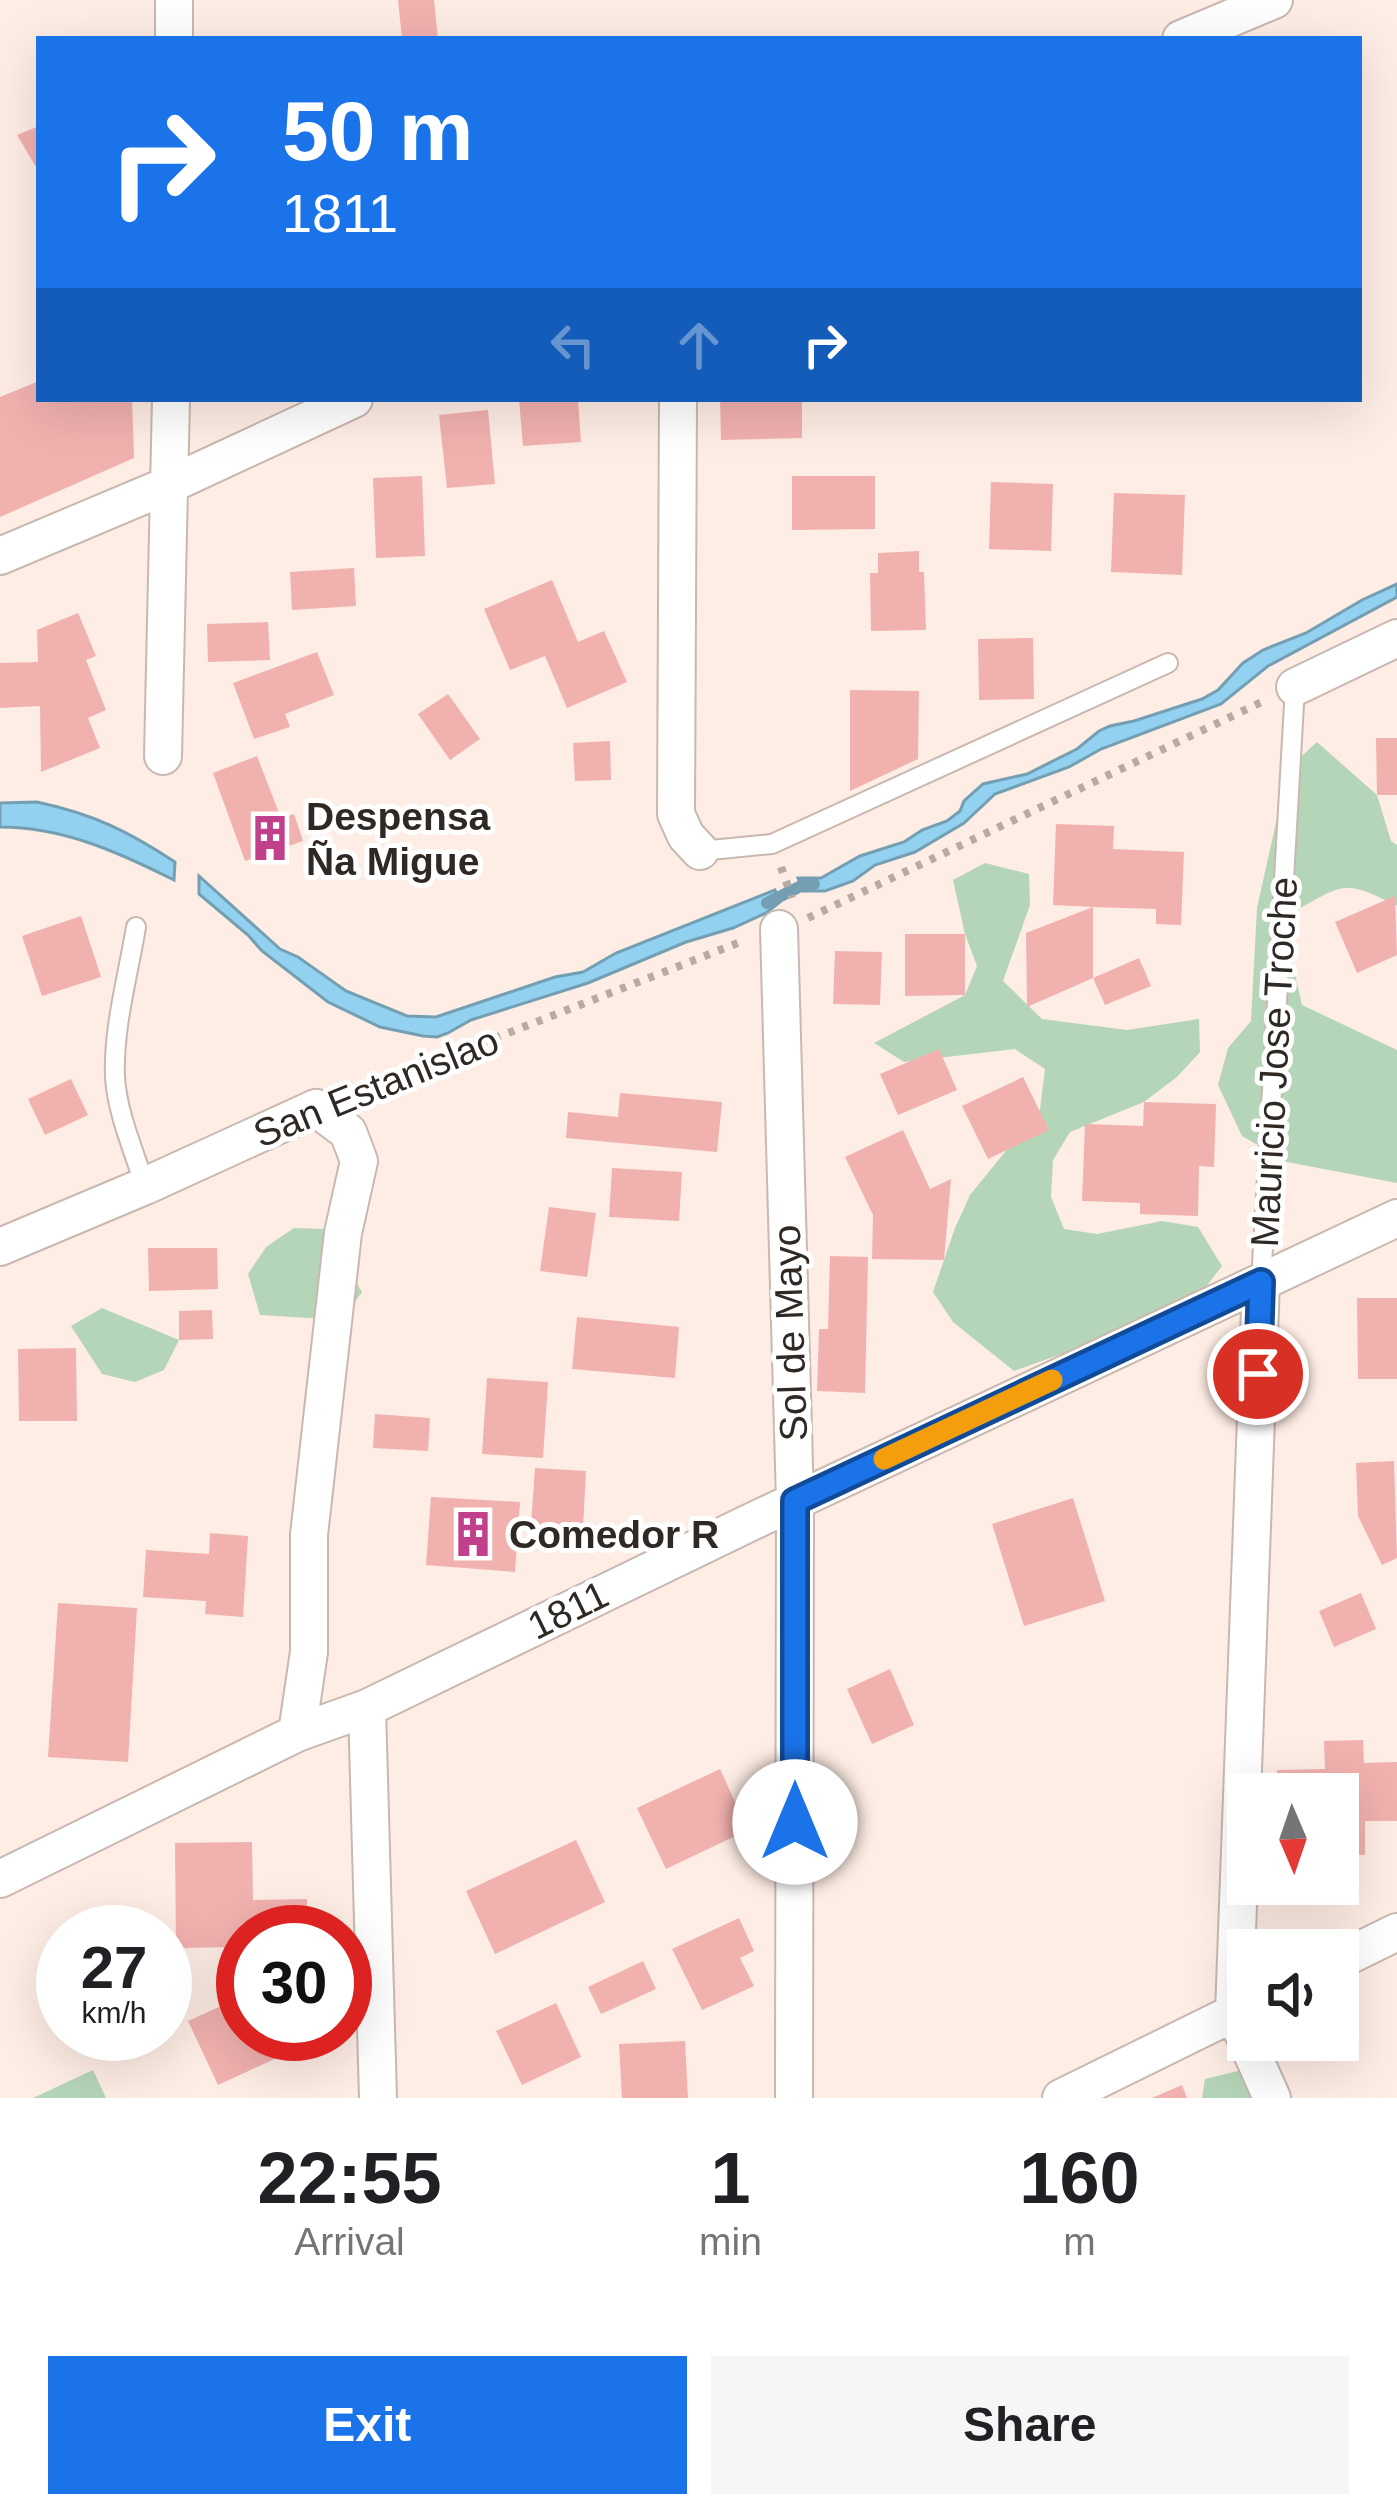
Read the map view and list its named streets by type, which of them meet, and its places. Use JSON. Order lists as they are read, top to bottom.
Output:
{
  "streets": {
    "street": [
      "Mauricio Jose Troche",
      "San Estanislao",
      "Sol de Mayo",
      "1811"
    ]
  },
  "crossings": [
    ["Mauricio Jose Troche", "San Estanislao"],
    ["Mauricio Jose Troche", "1811"],
    ["San Estanislao", "Sol de Mayo"],
    ["Sol de Mayo", "1811"]
  ],
  "places": {
    "building": ["Despensa Ña Migue", "Comedor R"]
  },
  "north": "bottom",
  "page": {
    "turn": ["50 m", "1811"],
    "speed": "27 km/h",
    "limit": "30",
    "eta": [
      "22:55",
      "Arrival",
      "1",
      "min",
      "160",
      "m"
    ],
    "buttons": ["Exit", "Share"]
  }
}
